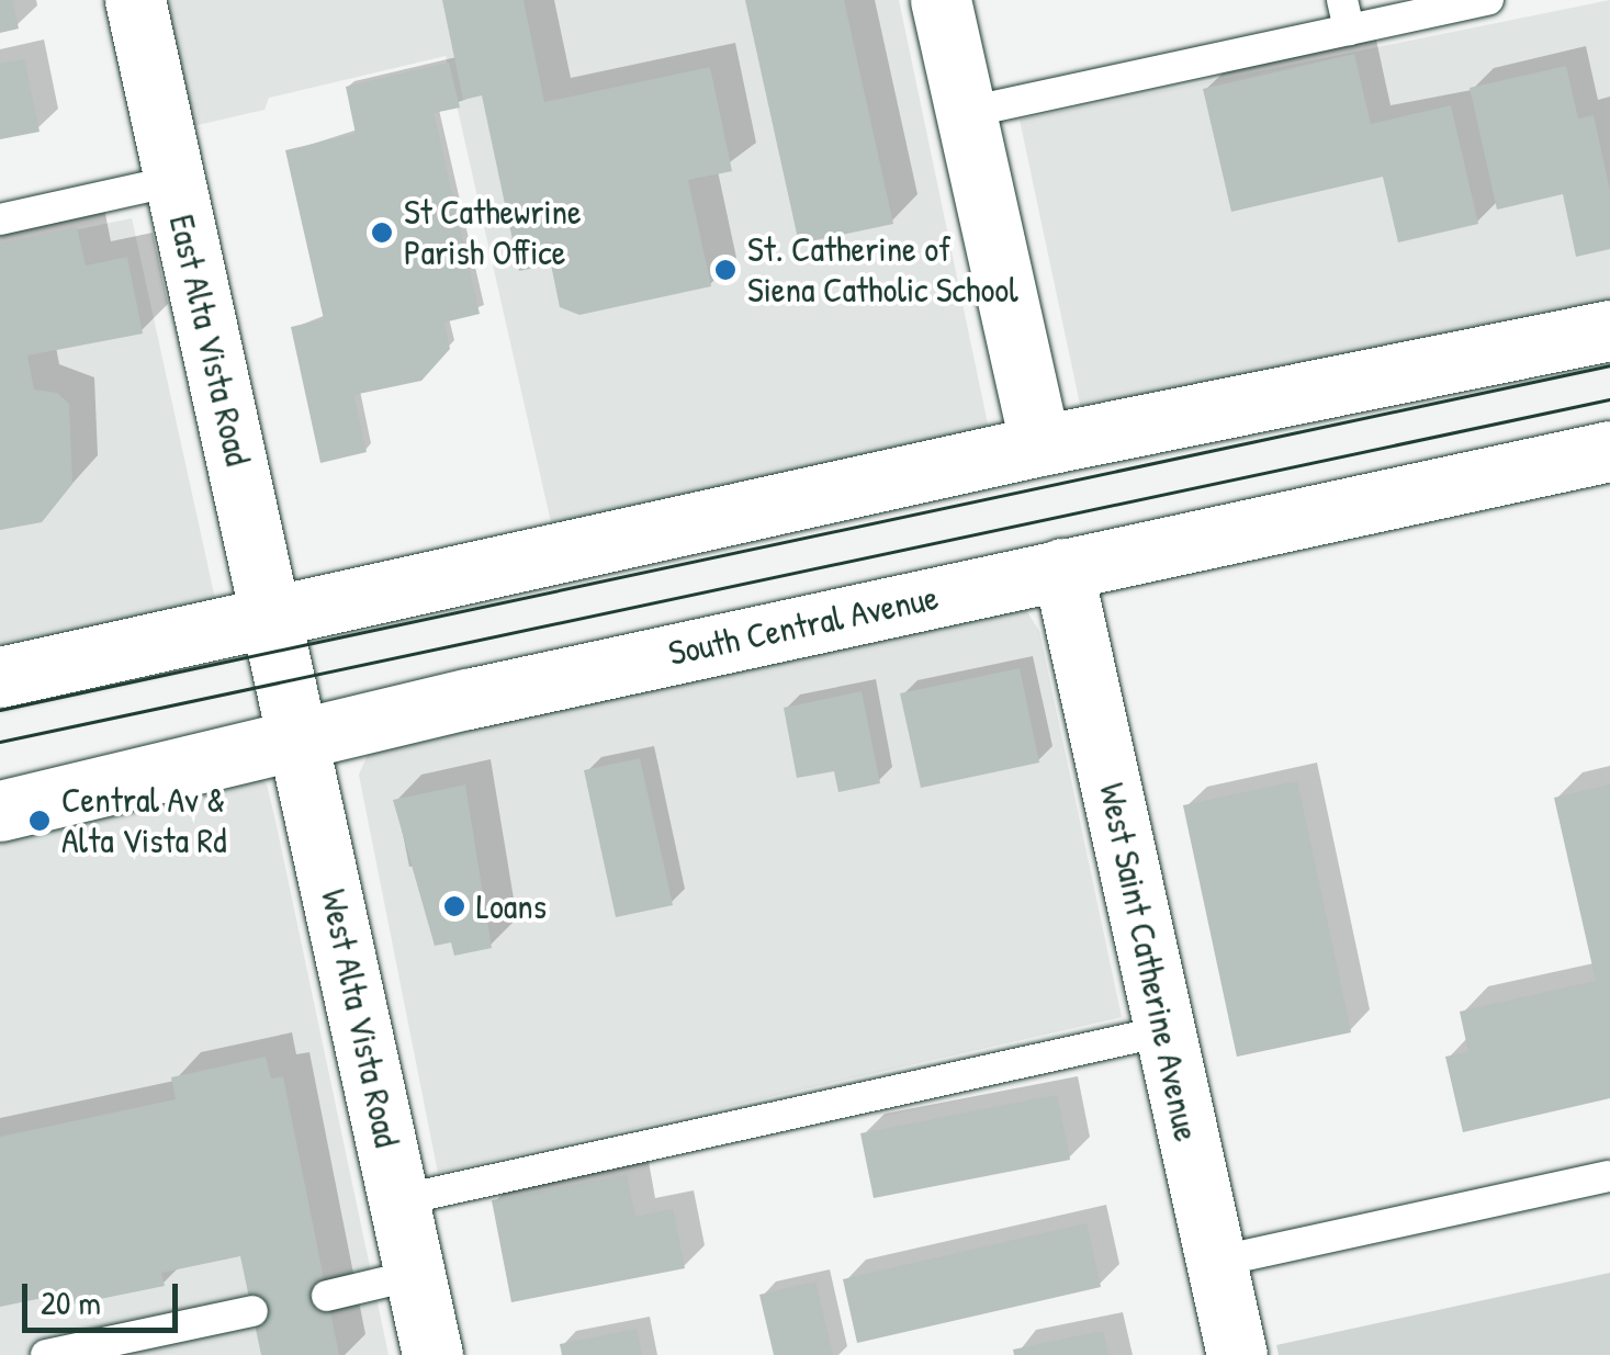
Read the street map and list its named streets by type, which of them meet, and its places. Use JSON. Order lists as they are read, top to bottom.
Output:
{
  "streets": {
    "main road": [
      "East Alta Vista Road",
      "South Central Avenue",
      "West Saint Catherine Avenue",
      "West Alta Vista Road"
    ]
  },
  "crossings": [
    ["East Alta Vista Road", "West Alta Vista Road"],
    ["South Central Avenue", "West Saint Catherine Avenue"],
    ["South Central Avenue", "West Alta Vista Road"]
  ],
  "places": [
    "St Cathewrine Parish Office",
    "St. Catherine of Siena Catholic School",
    "Central Av & Alta Vista Rd",
    "Loans"
  ],
  "scale_bar": "20 m"
}
